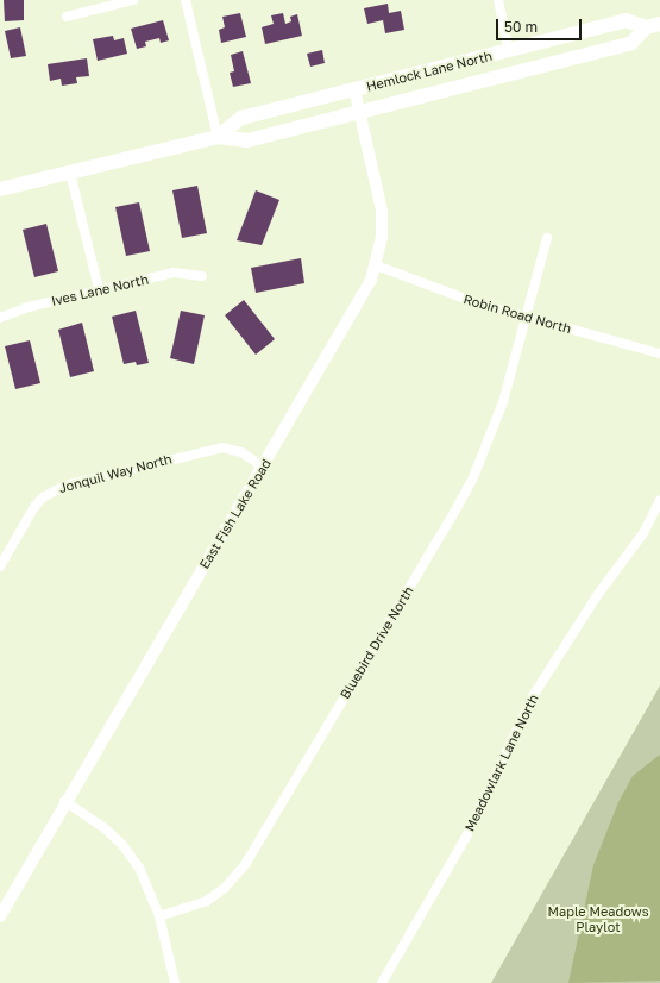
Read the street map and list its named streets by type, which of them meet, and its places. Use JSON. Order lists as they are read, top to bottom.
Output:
{
  "streets": {
    "main road": ["Hemlock Lane North"],
    "street": [
      "Ives Lane North",
      "Robin Road North",
      "Jonquil Way North",
      "East Fish Lake Road",
      "Bluebird Drive North",
      "Meadowlark Lane North"
    ]
  },
  "crossings": [
    ["Hemlock Lane North", "East Fish Lake Road"],
    ["Robin Road North", "East Fish Lake Road"],
    ["Robin Road North", "Bluebird Drive North"],
    ["Jonquil Way North", "East Fish Lake Road"]
  ],
  "parks": ["Maple Meadows Playlot"],
  "scale_bar": "50 m"
}
